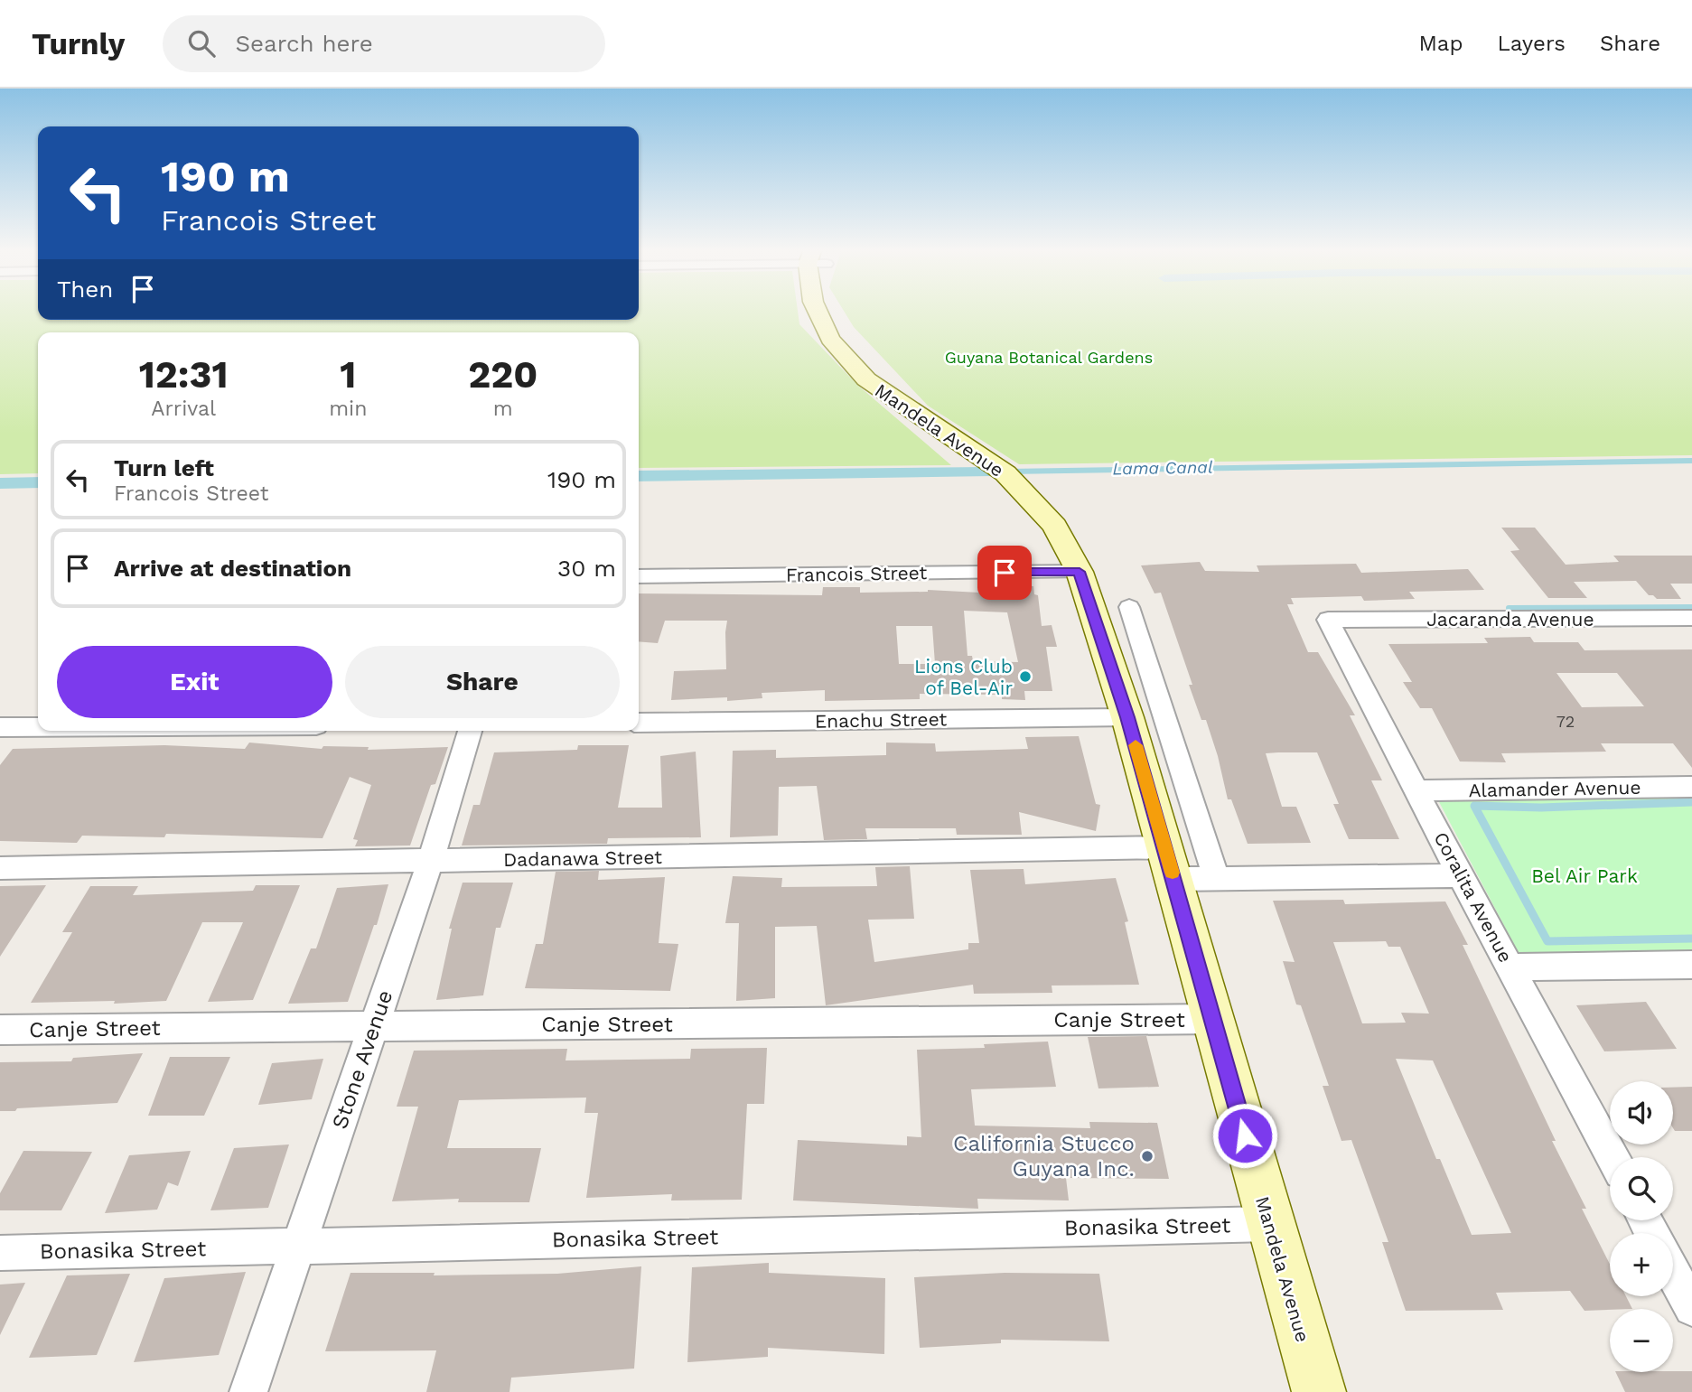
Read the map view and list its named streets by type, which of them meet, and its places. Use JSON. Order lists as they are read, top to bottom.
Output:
{
  "streets": {
    "main road": ["Mandela Avenue"],
    "street": [
      "Francois Street",
      "Jacaranda Avenue",
      "Enachu Street",
      "Alamander Avenue",
      "Dadanawa Street",
      "Coralita Avenue",
      "Canje Street",
      "Stone Avenue",
      "Bonasika Street"
    ]
  },
  "crossings": [
    ["Mandela Avenue", "Francois Street"],
    ["Mandela Avenue", "Enachu Street"],
    ["Mandela Avenue", "Dadanawa Street"],
    ["Mandela Avenue", "Canje Street"],
    ["Mandela Avenue", "Bonasika Street"],
    ["Jacaranda Avenue", "Coralita Avenue"],
    ["Alamander Avenue", "Coralita Avenue"],
    ["Dadanawa Street", "Coralita Avenue"],
    ["Dadanawa Street", "Stone Avenue"],
    ["Canje Street", "Stone Avenue"],
    ["Stone Avenue", "Bonasika Street"]
  ],
  "water": ["Lama Canal"],
  "parks": ["Guyana Botanical Gardens", "Bel Air Park"],
  "places": ["Lions Club of Bel-Air", "California Stucco Guyana Inc."],
  "house_numbers": ["72"],
  "page": {
    "header": "Turnly",
    "search": "Search here",
    "nav": ["Map", "Layers", "Share"],
    "turn": ["190 m", "Francois Street"],
    "then": "Then",
    "eta": [
      "12:31",
      "Arrival",
      "1",
      "min",
      "220",
      "m"
    ],
    "list": [
      {
        "name": "Turn left",
        "note": "Francois Street",
        "value": "190 m"
      },
      {
        "name": "Arrive at destination",
        "value": "30 m"
      }
    ],
    "buttons": ["Exit", "Share"],
    "map_buttons": ["+", "−"]
  }
}
